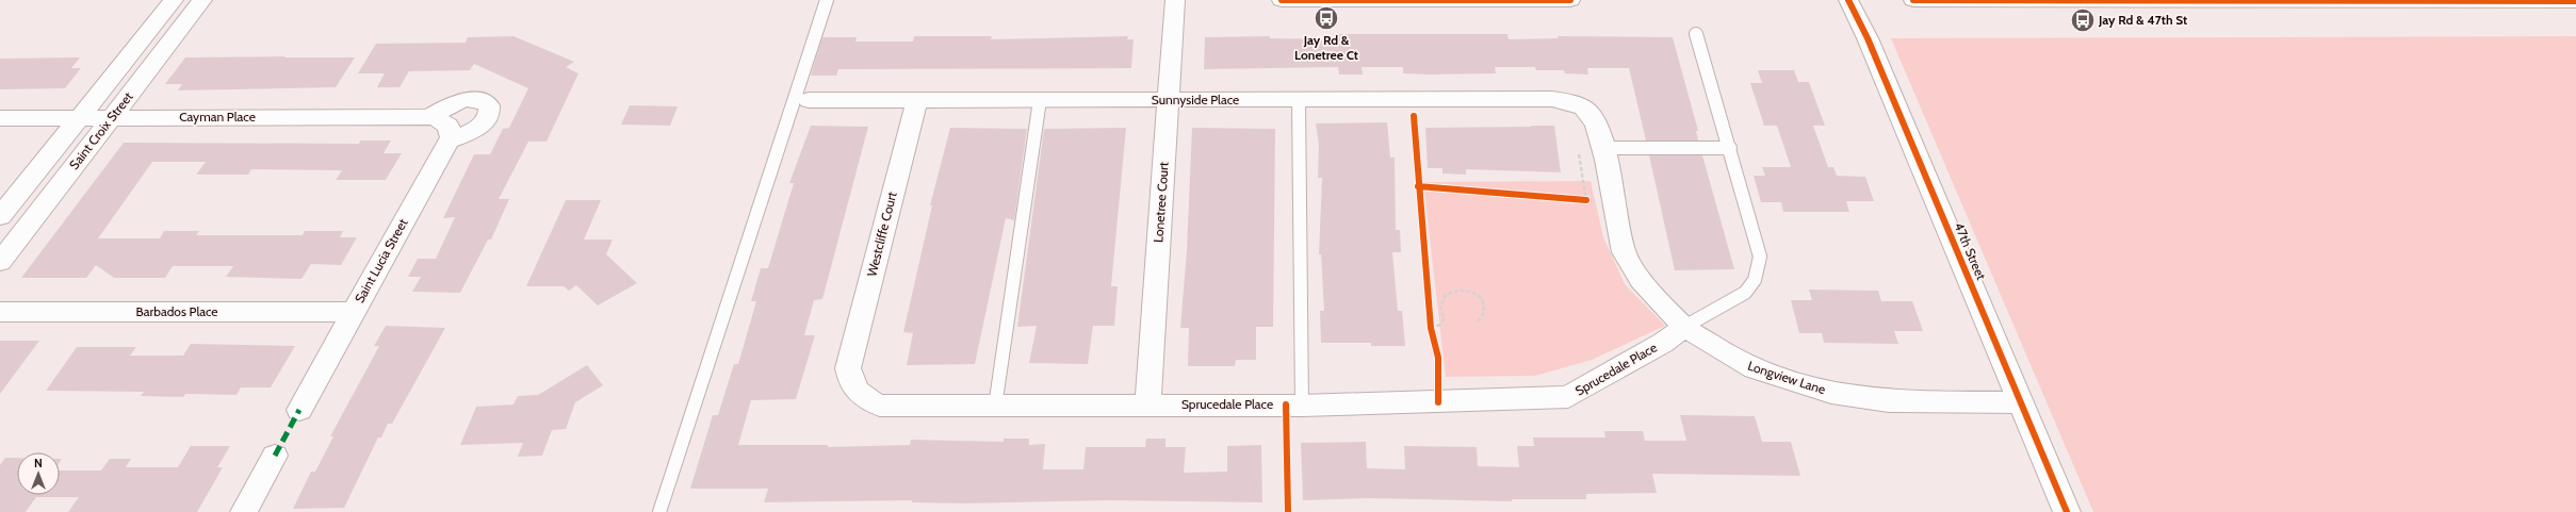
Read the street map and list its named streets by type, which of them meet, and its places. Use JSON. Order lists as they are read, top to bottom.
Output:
{
  "streets": {
    "street": [
      "Sunnyside Place",
      "Cayman Place",
      "Saint Croix Street",
      "Lonetree Court",
      "Westcliffe Court",
      "47th Street",
      "Saint Lucia Street",
      "Barbados Place",
      "Sprucedale Place",
      "Longview Lane"
    ]
  },
  "crossings": [
    ["Sunnyside Place", "Lonetree Court"],
    ["Sunnyside Place", "Westcliffe Court"],
    ["Sunnyside Place", "Longview Lane"],
    ["Cayman Place", "Saint Croix Street"],
    ["Lonetree Court", "Sprucedale Place"],
    ["Westcliffe Court", "Sprucedale Place"],
    ["47th Street", "Longview Lane"],
    ["Saint Lucia Street", "Barbados Place"],
    ["Sprucedale Place", "Longview Lane"]
  ],
  "places": {
    "bus stop": ["Jay Rd & Lonetree Ct", "Jay Rd & 47th St"]
  },
  "north": "top"
}
